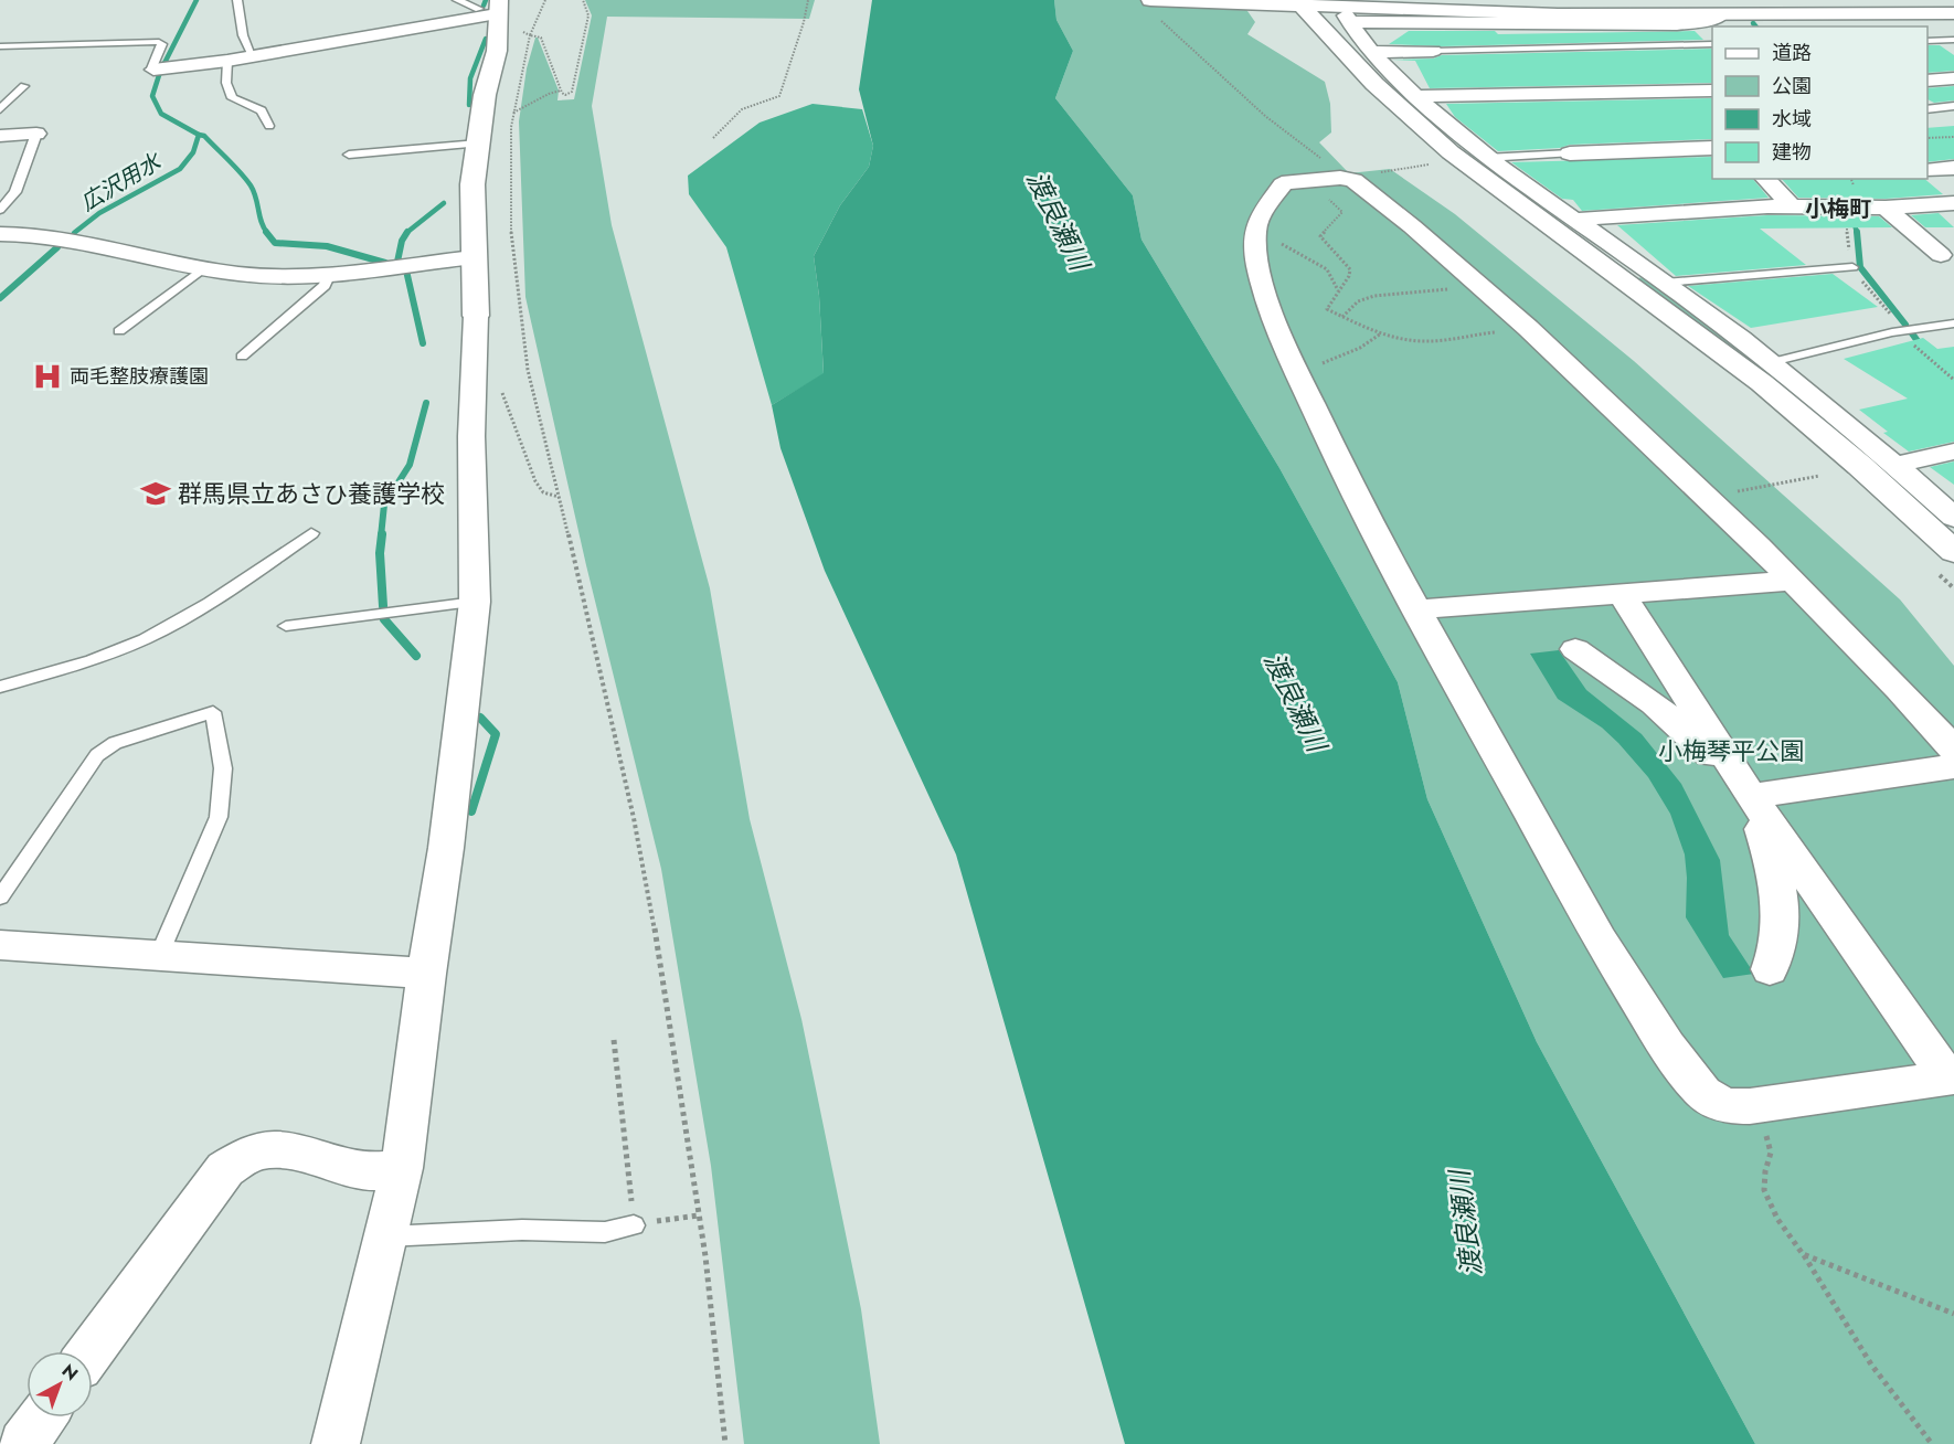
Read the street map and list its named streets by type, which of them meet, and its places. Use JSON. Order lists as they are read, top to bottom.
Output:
{
  "districts": ["小梅町"],
  "water": ["広沢用水", "渡良瀬川"],
  "parks": ["小梅琴平公園"],
  "places": {
    "hospital": ["両毛整肢療護園"],
    "school or university": ["群馬県立あさひ養護学校"]
  },
  "legend": [
    "道路",
    "公園",
    "水域",
    "建物"
  ],
  "north": "top right"
}
